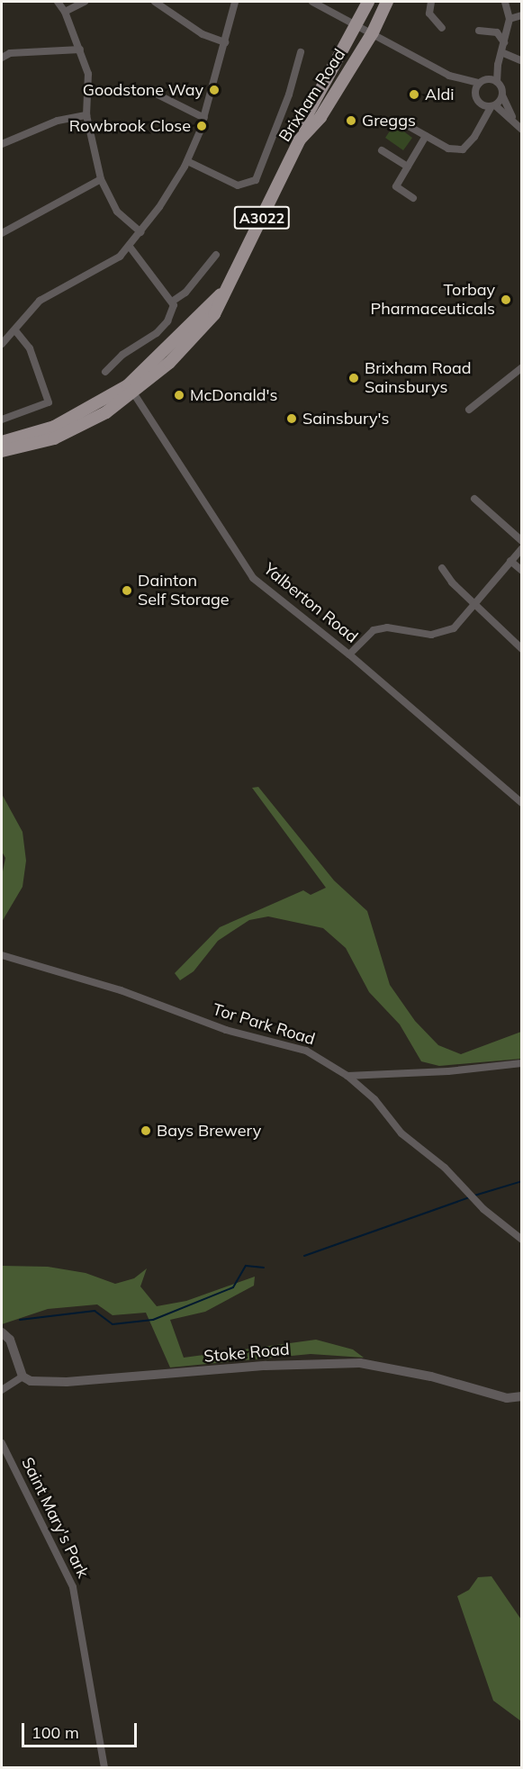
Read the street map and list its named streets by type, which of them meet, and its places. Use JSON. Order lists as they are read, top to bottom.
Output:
{
  "streets": {
    "main road": ["Brixham Road", "A3022"],
    "street": [
      "Yalberton Road",
      "Tor Park Road",
      "Stoke Road",
      "Saint Mary's Park"
    ]
  },
  "crossings": [
    ["Brixham Road", "Yalberton Road"]
  ],
  "places": [
    "Goodstone Way",
    "Aldi",
    "Greggs",
    "Rowbrook Close",
    "Torbay Pharmaceuticals",
    "Brixham Road Sainsburys",
    "McDonald's",
    "Sainsbury's",
    "Dainton Self Storage",
    "Bays Brewery"
  ],
  "scale_bar": "100 m"
}
